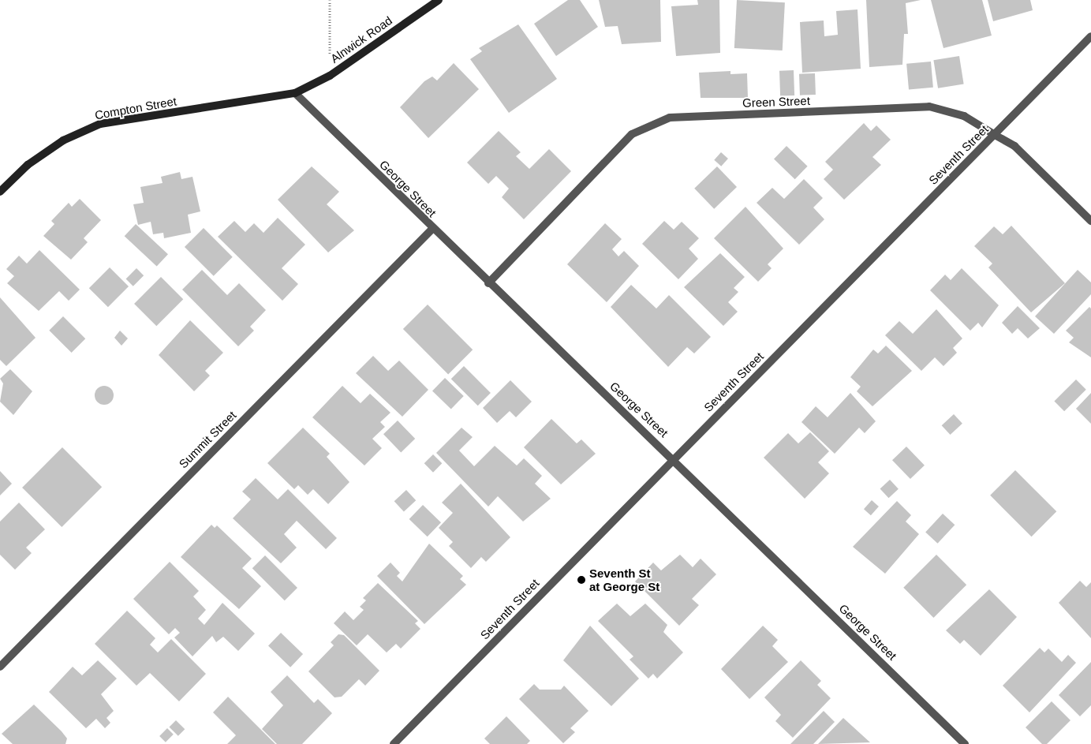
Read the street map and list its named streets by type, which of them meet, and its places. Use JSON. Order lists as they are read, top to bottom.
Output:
{
  "streets": {
    "street": [
      "Alnwick Road",
      "Green Street",
      "Compton Street",
      "Seventh Street",
      "George Street",
      "Summit Street"
    ]
  },
  "crossings": [
    ["Alnwick Road", "Compton Street"],
    ["Alnwick Road", "George Street"],
    ["Green Street", "Seventh Street"],
    ["Green Street", "George Street"],
    ["Compton Street", "George Street"],
    ["Seventh Street", "George Street"],
    ["George Street", "Summit Street"]
  ],
  "places": ["Seventh St at George St"]
}
